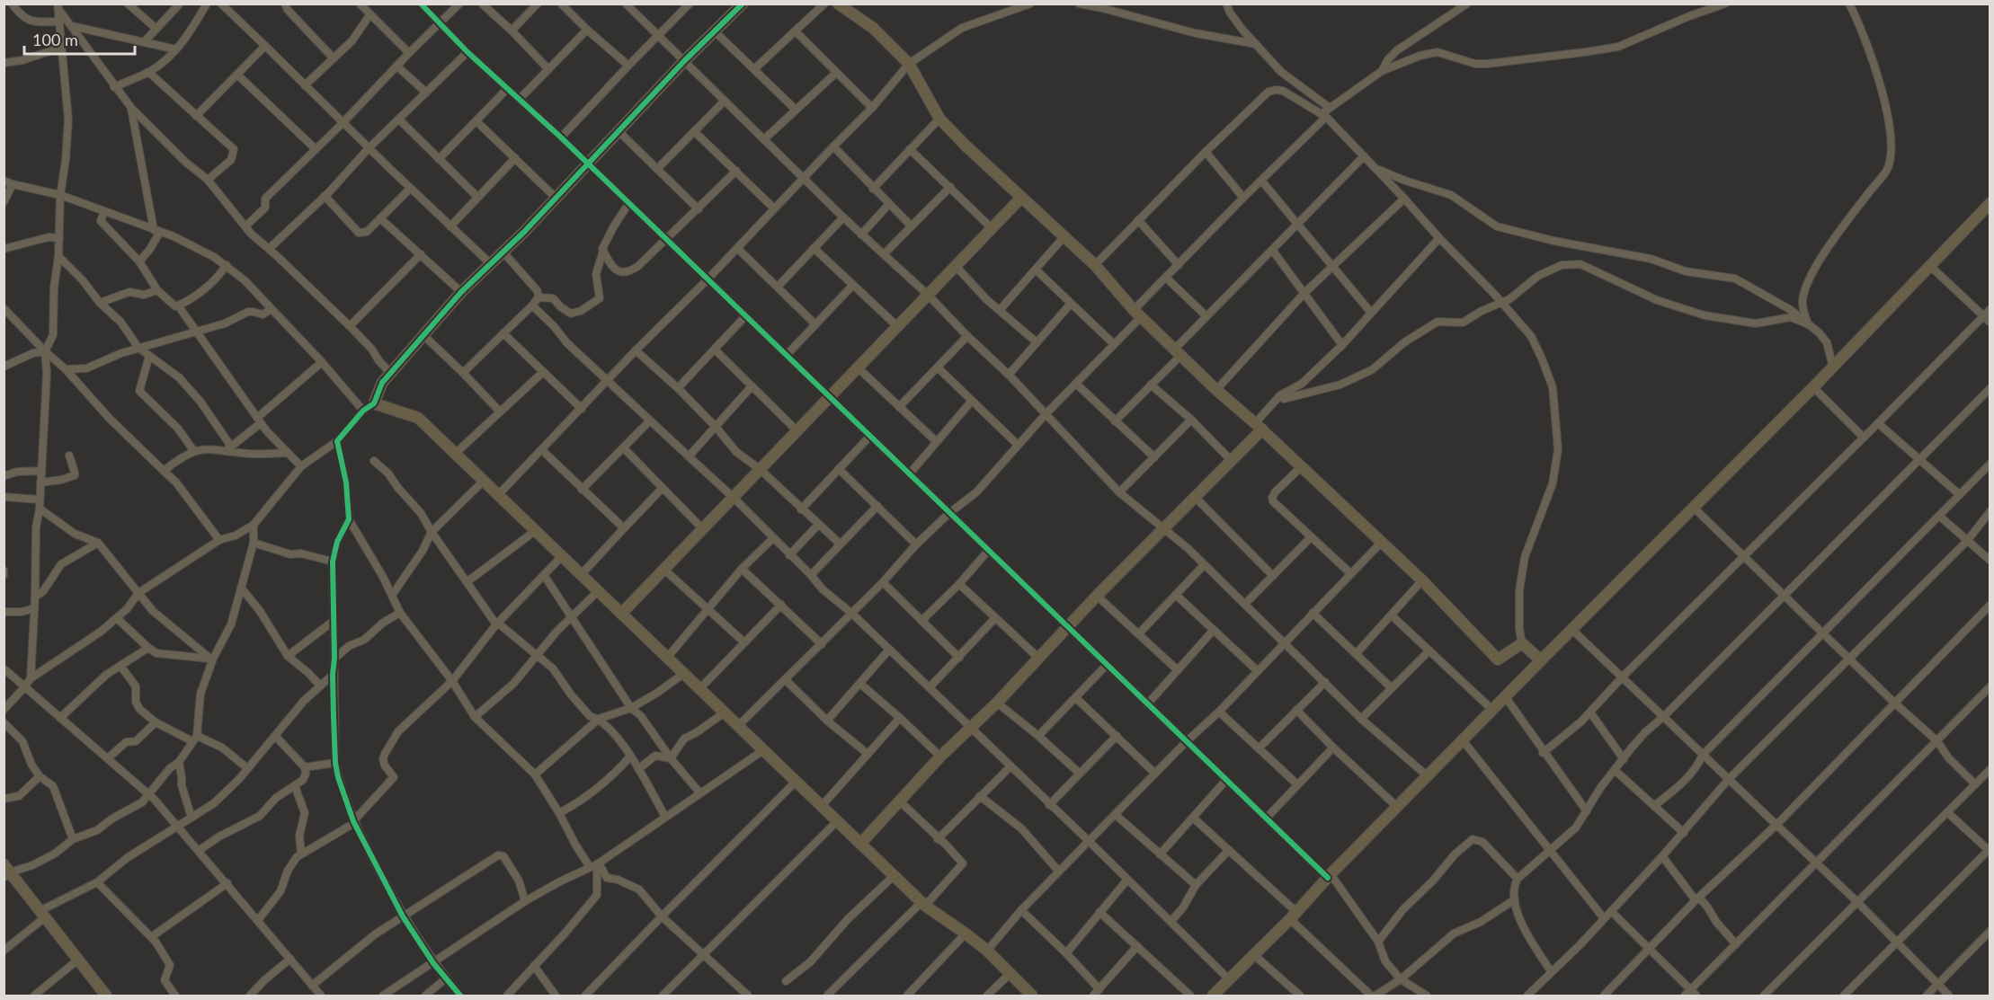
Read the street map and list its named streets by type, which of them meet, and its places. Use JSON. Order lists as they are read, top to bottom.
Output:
{
  "scale_bar": "100 m"
}
